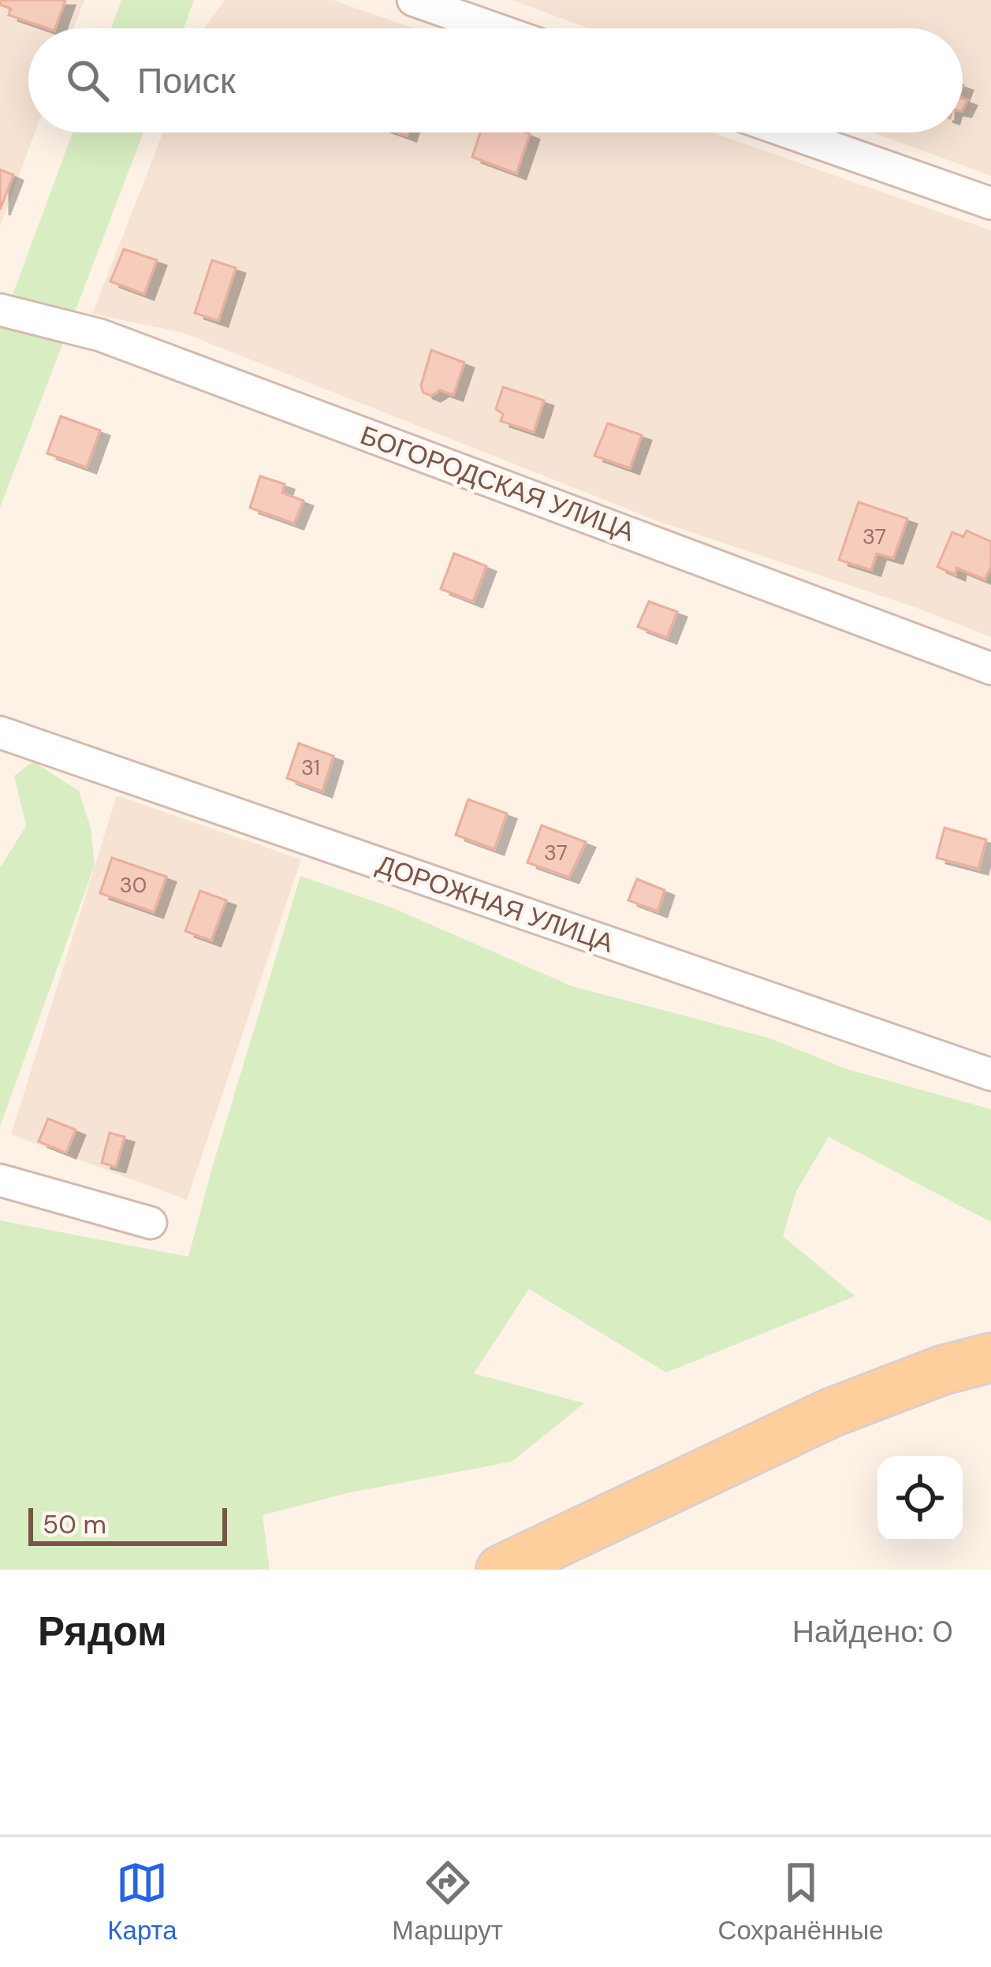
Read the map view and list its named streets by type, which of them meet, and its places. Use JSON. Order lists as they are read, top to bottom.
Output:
{
  "streets": {
    "street": ["БОГОРОДСКАЯ УЛИЦА", "ДОРОЖНАЯ УЛИЦА"]
  },
  "house_numbers": [
    "37",
    "31",
    "37",
    "30"
  ],
  "scale_bar": "50 m",
  "page": {
    "search": "Поиск",
    "scale": "50 m",
    "heading": ["Рядом", "Найдено: 0"],
    "nav": ["Карта", "Маршрут", "Сохранённые"]
  }
}
